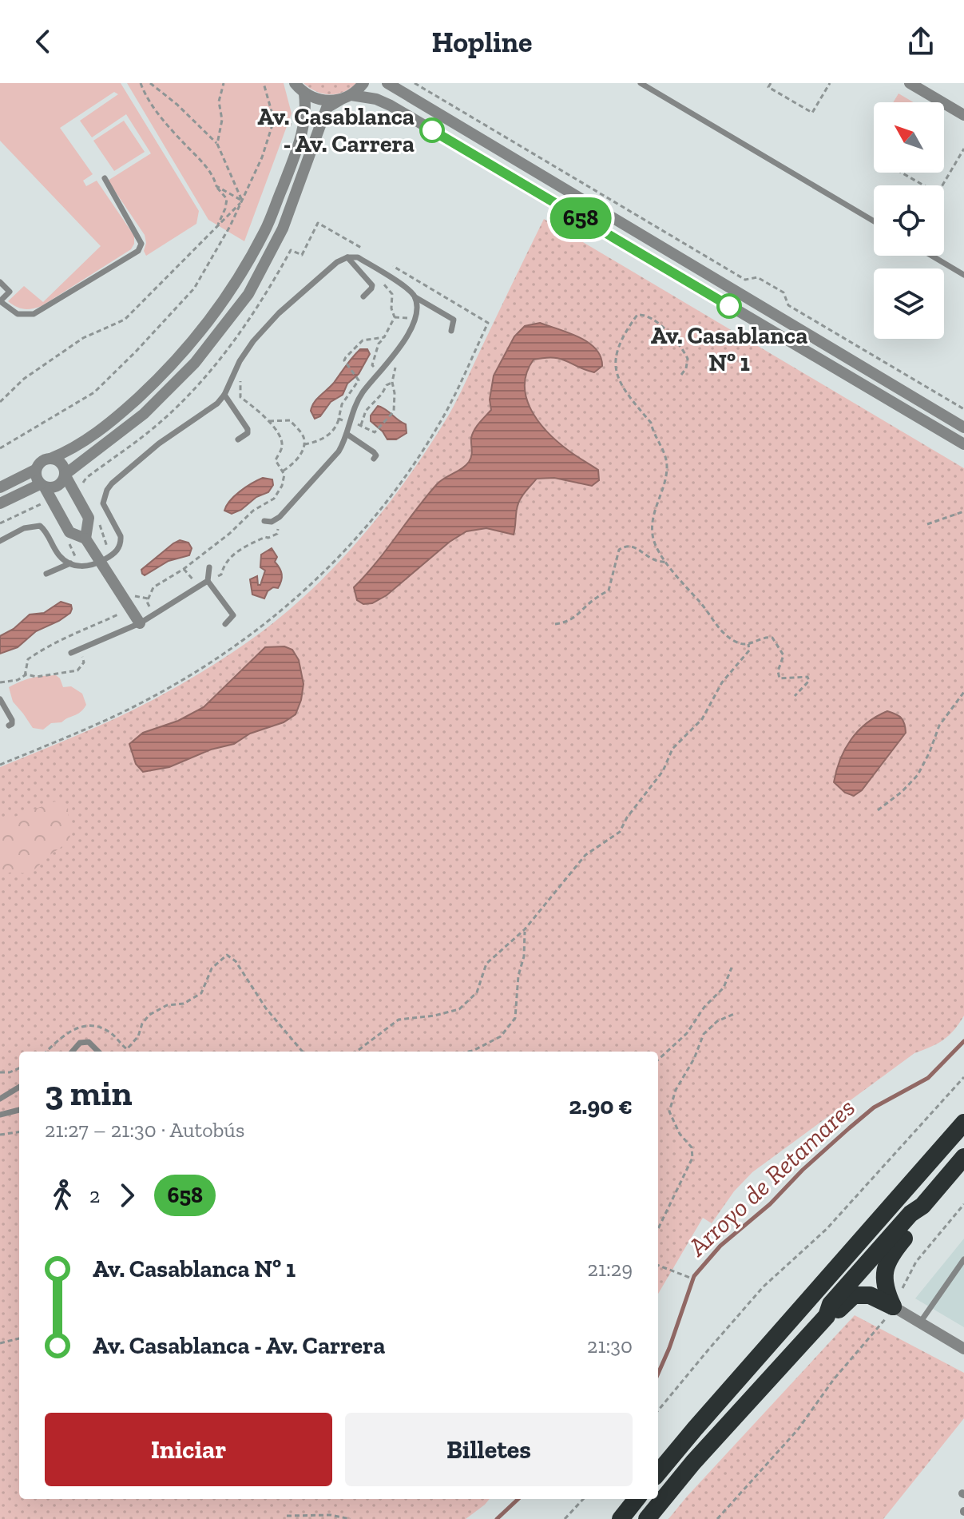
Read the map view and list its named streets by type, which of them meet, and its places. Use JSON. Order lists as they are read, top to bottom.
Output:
{
  "water": ["Arroyo de Retamares"],
  "places": ["Av. Casablanca - Av. Carrera", "Av. Casablanca Nº 1"],
  "lines": ["bus line 658"],
  "north": "top left",
  "page": {
    "header": "Hopline",
    "on_map": "658",
    "heading": ["3 min", "21:27 – 21:30 · Autobús", "2.90 €"],
    "legs": ["2", "658"],
    "list": [
      {
        "name": "Av. Casablanca Nº 1",
        "value": "21:29"
      },
      {
        "name": "Av. Casablanca - Av. Carrera",
        "value": "21:30"
      }
    ],
    "buttons": ["Iniciar", "Billetes"]
  }
}
